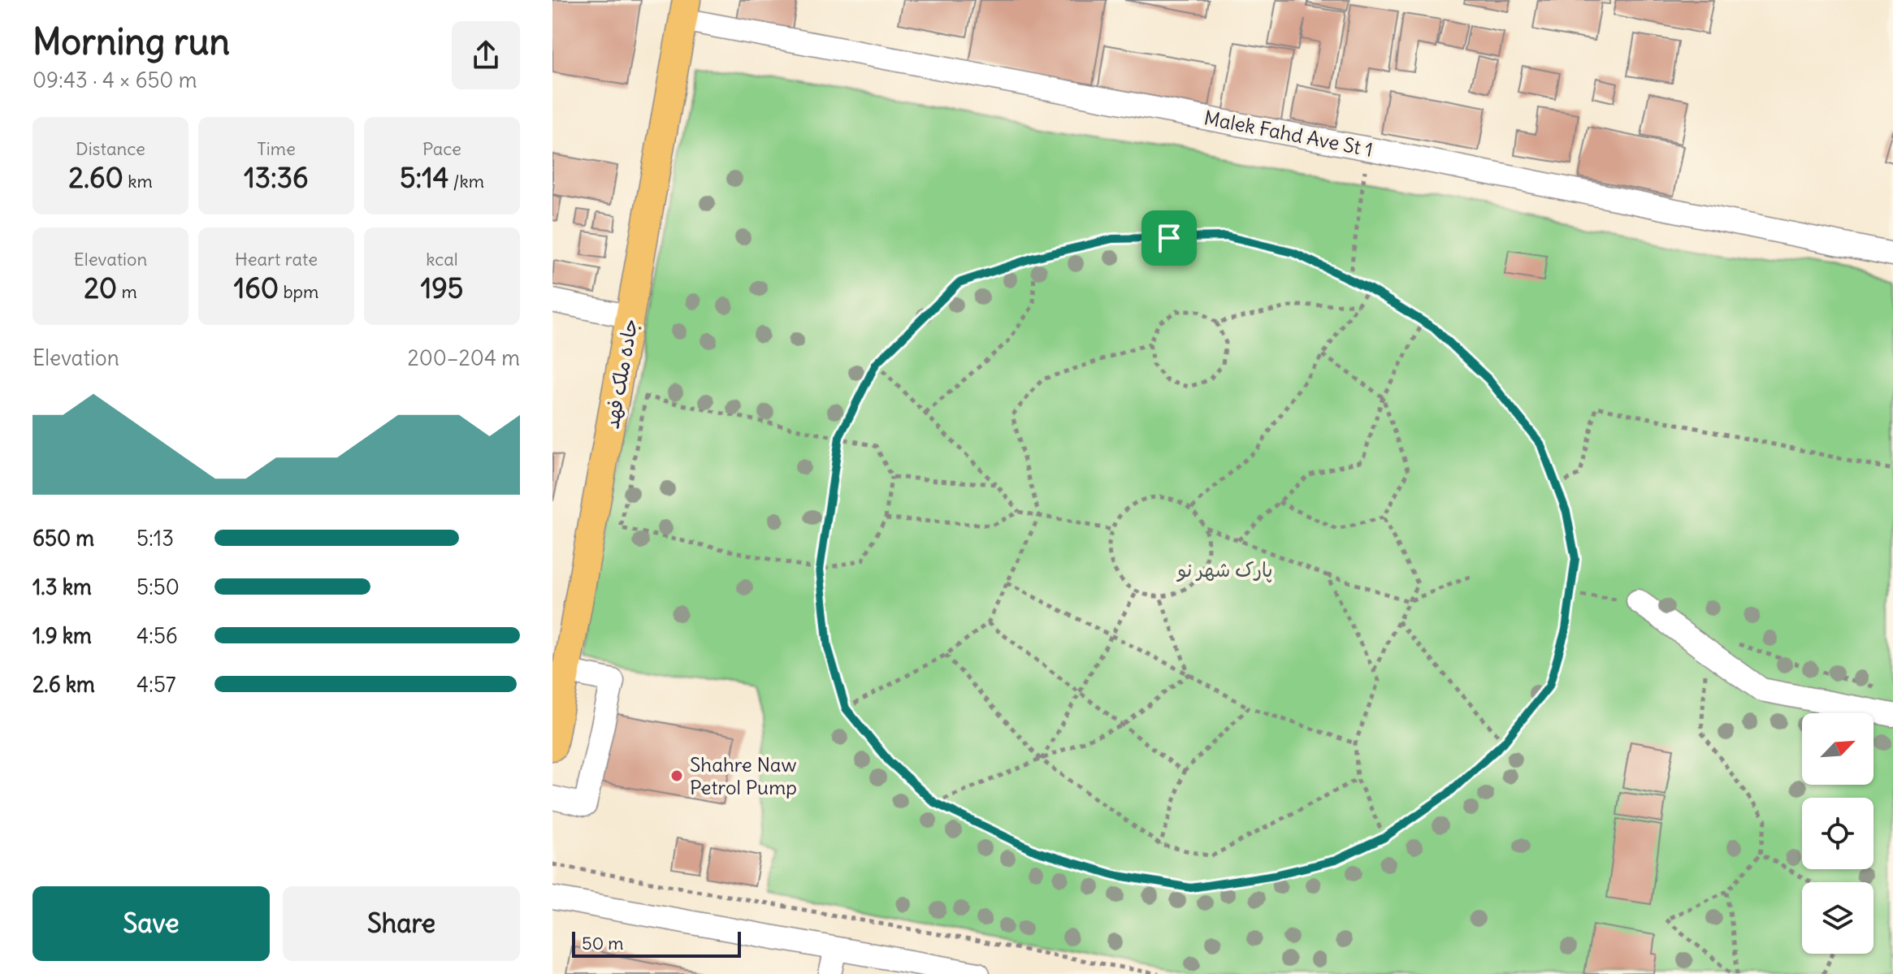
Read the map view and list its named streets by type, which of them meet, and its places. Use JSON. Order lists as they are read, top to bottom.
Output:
{
  "streets": {
    "main road": ["جاده ملک فهد"],
    "street": ["Malek Fahd Ave St 1"]
  },
  "crossings": [
    ["Malek Fahd Ave St 1", "جاده ملک فهد"]
  ],
  "parks": ["پارک شهر نو"],
  "places": ["Shahre Naw Petrol Pump"],
  "scale_bar": "50 m",
  "north": "top right",
  "page": {
    "heading": ["Morning run", "09:43 · 4 × 650 m"],
    "stats": [
      ["Distance", "2.60 km"],
      ["Time", "13:36"],
      ["Pace", "5:14 /km"],
      ["Elevation", "20 m"],
      ["Heart rate", "160 bpm"],
      ["kcal", "195"]
    ],
    "chart": ["Elevation", "200–204 m"],
    "list": [
      {
        "name": "650 m",
        "note": "5:13"
      },
      {
        "name": "1.3 km",
        "note": "5:50"
      },
      {
        "name": "1.9 km",
        "note": "4:56"
      },
      {
        "name": "2.6 km",
        "note": "4:57"
      }
    ],
    "buttons": ["Save", "Share"],
    "scale": "50 m"
  }
}
